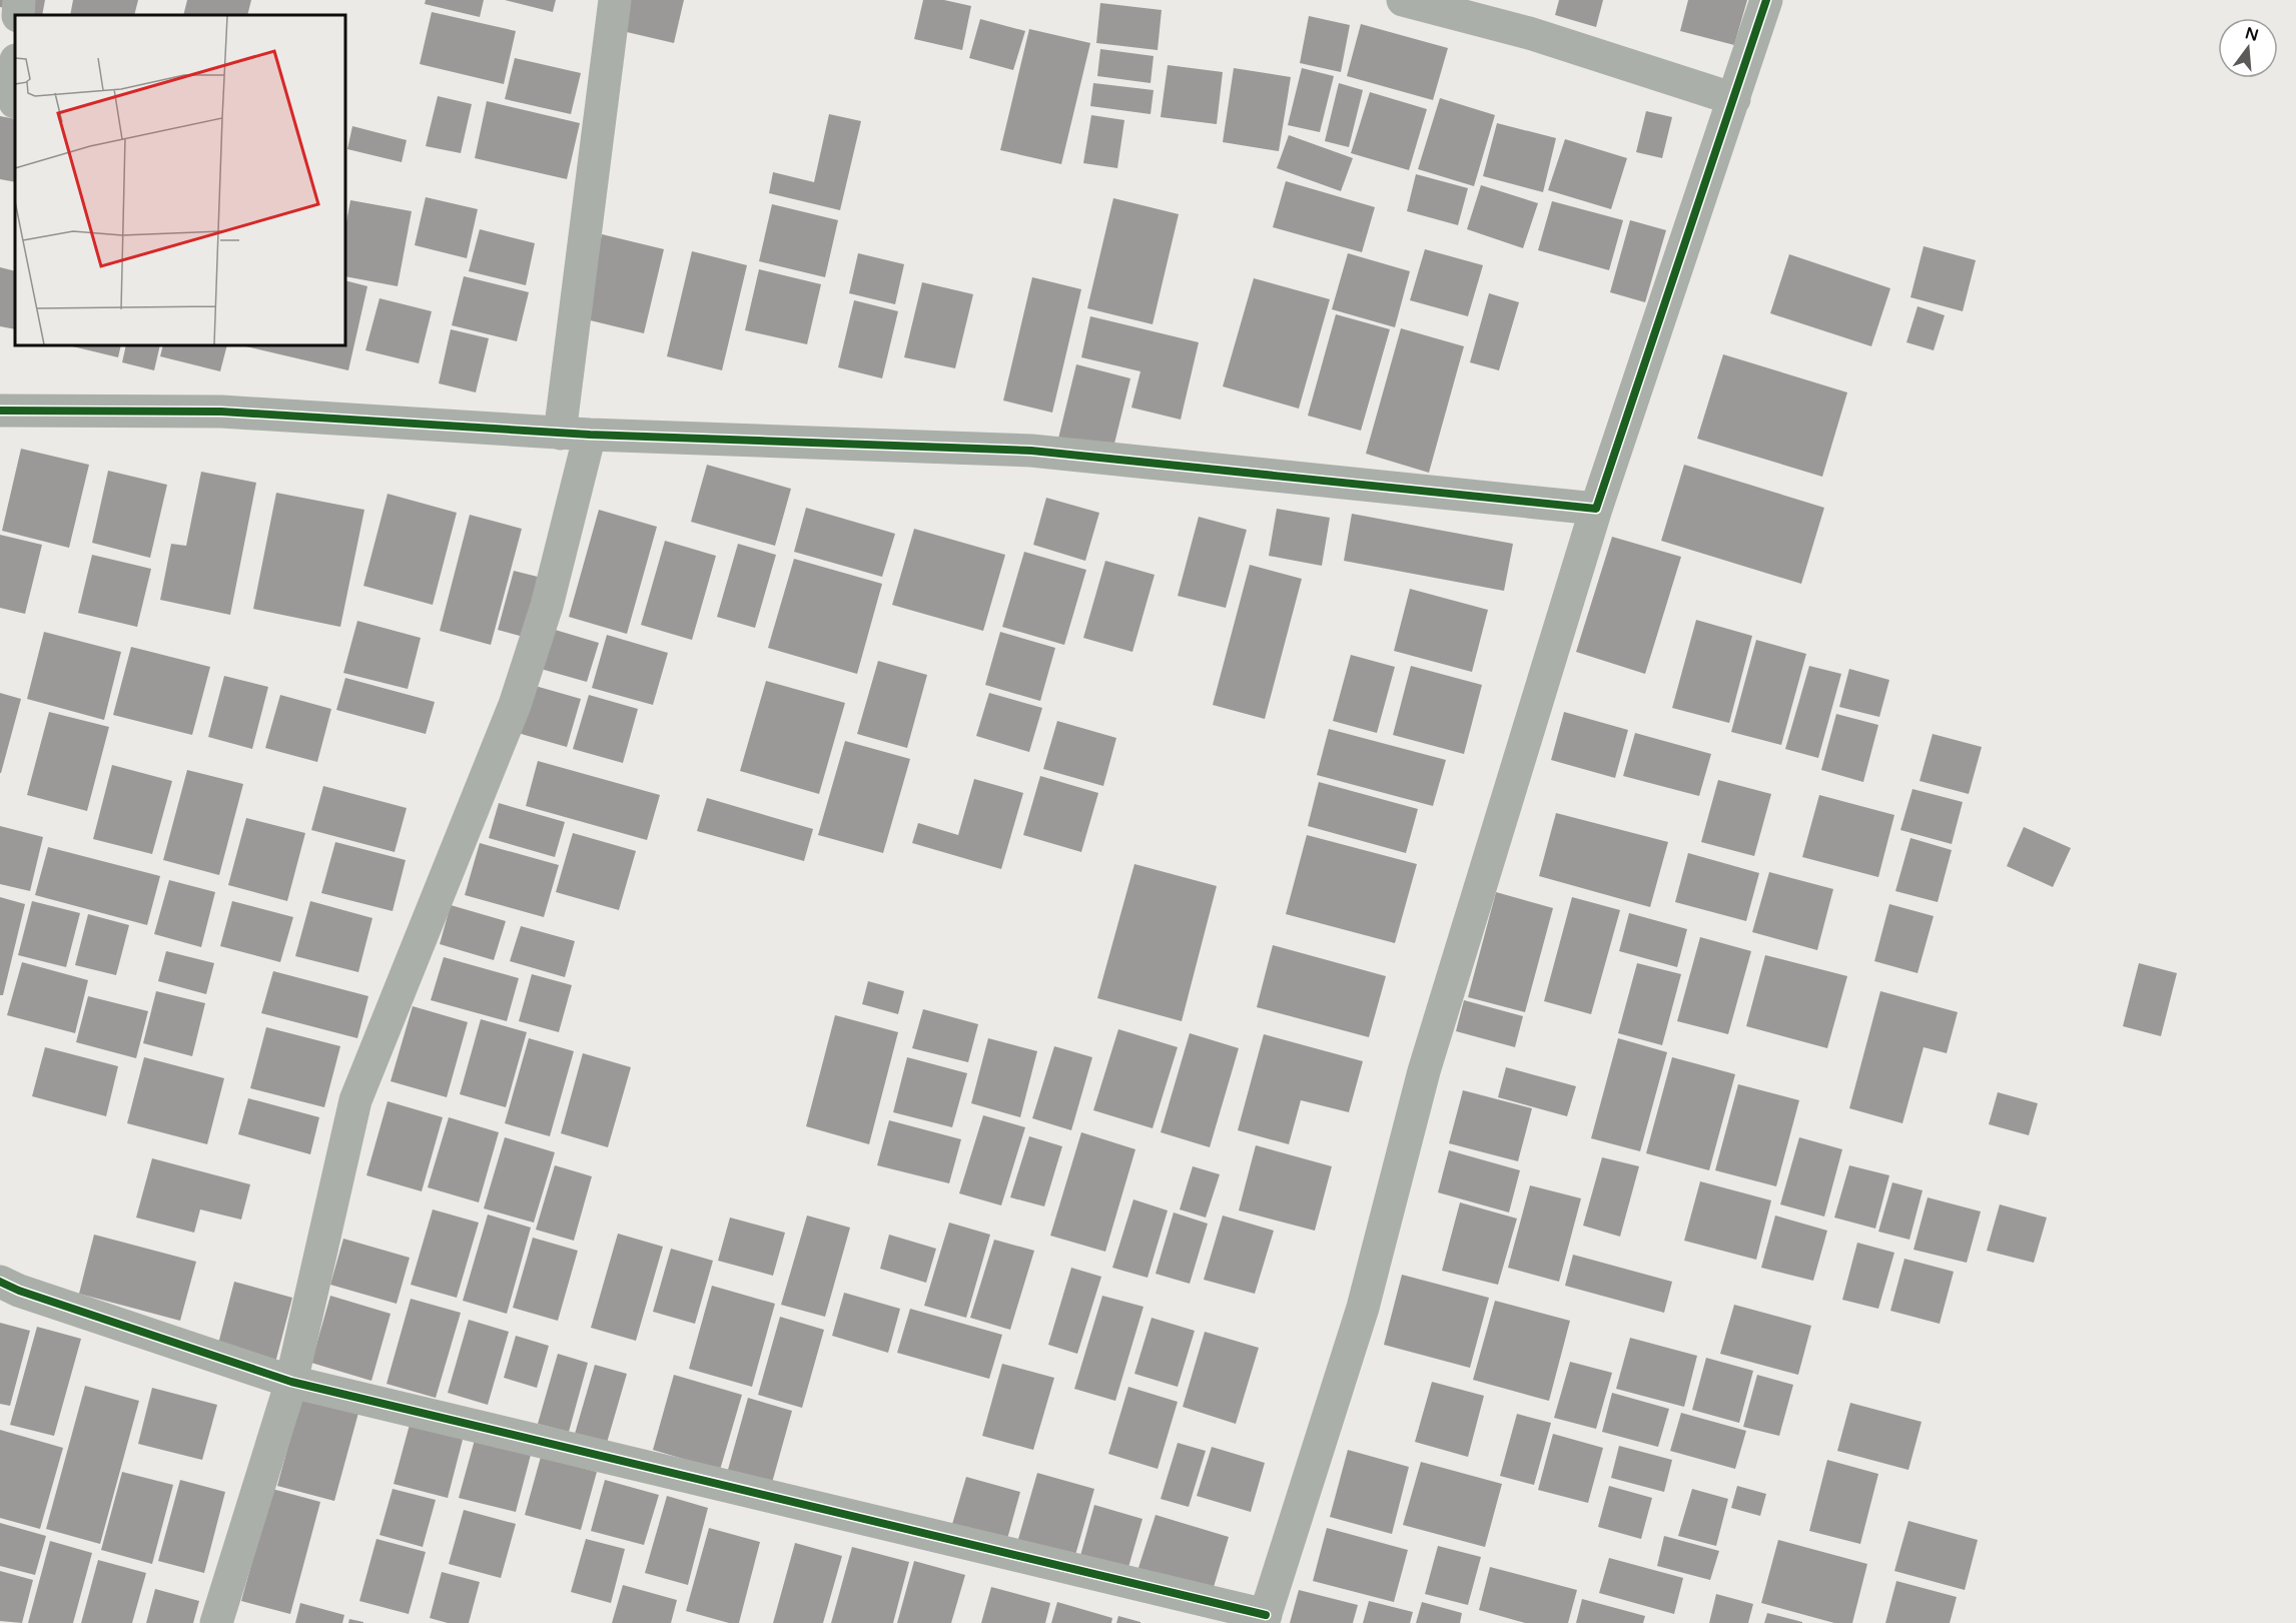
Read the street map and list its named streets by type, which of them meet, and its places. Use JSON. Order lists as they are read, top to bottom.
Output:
{
  "north": "top"
}
